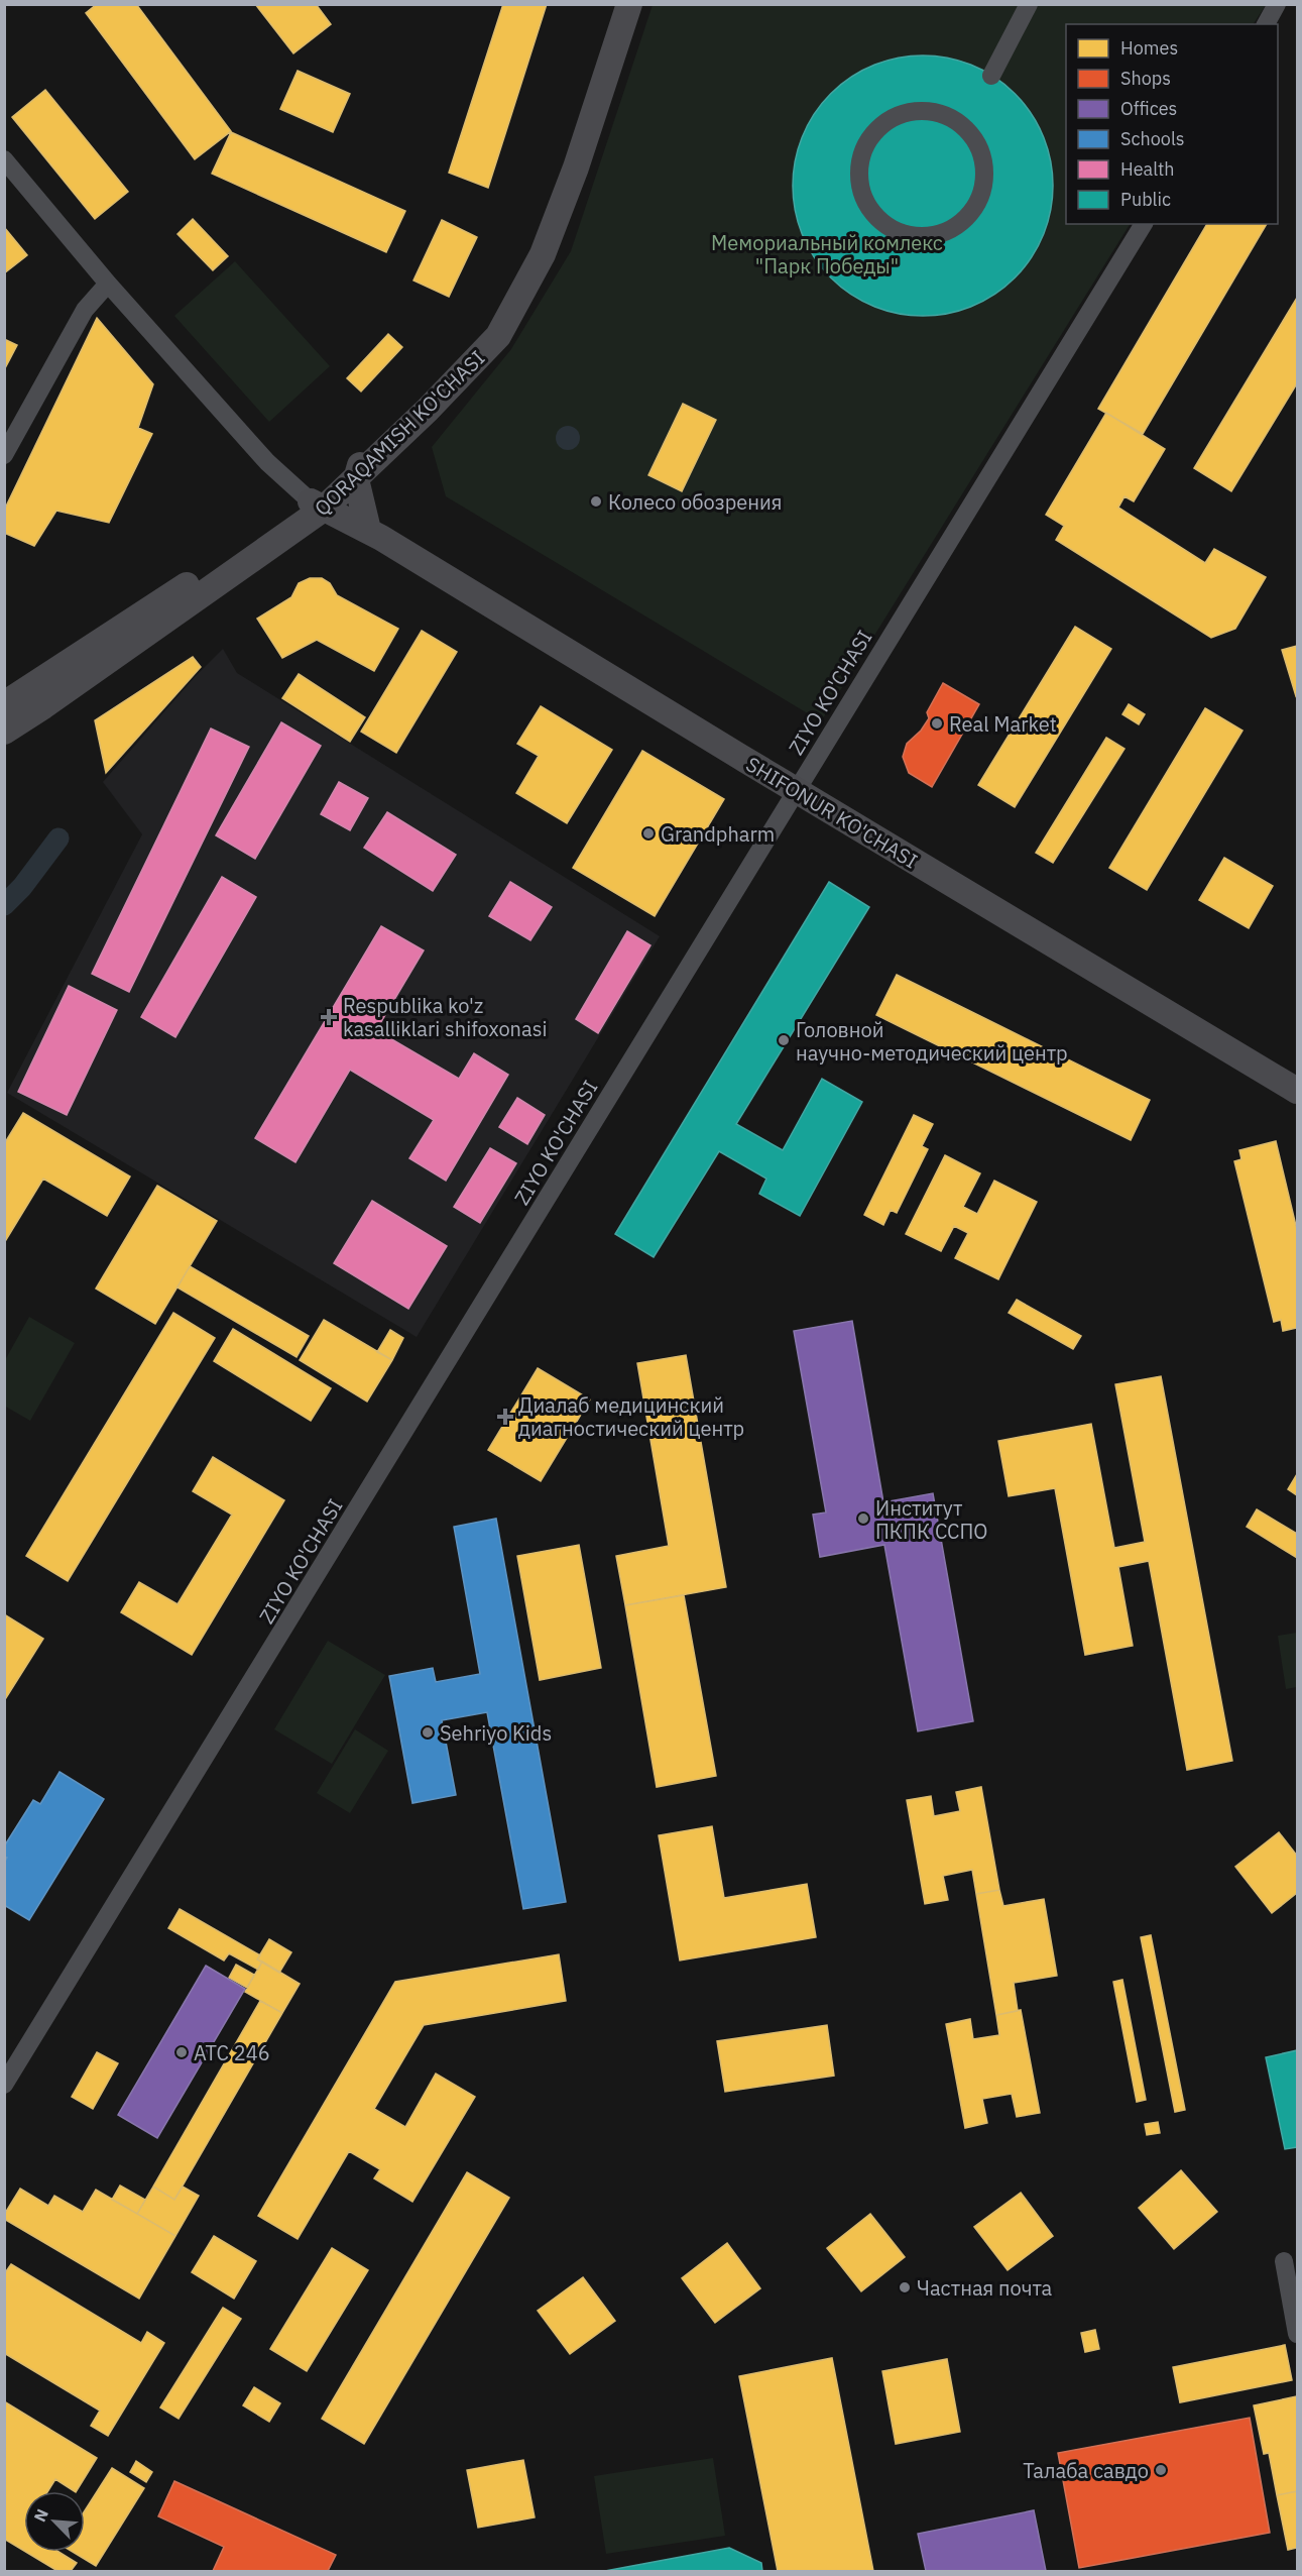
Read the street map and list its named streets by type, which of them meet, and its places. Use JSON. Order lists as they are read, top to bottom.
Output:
{
  "streets": {
    "main road": ["QORAQAMISH KO'CHASI", "SHIFONUR KO'CHASI"],
    "street": ["ZIYO KO'CHASI"]
  },
  "crossings": [
    ["QORAQAMISH KO'CHASI", "SHIFONUR KO'CHASI"],
    ["ZIYO KO'CHASI", "SHIFONUR KO'CHASI"]
  ],
  "parks": ["Мемориальный комлекс \"Парк Победы\""],
  "places": {
    "other": [
      "Колесо обозрения",
      "Real Market",
      "Grandpharm",
      "Головной научно-методический центр",
      "Институт ПКПК ССПО",
      "Sehriyo Kids",
      "АТС 246",
      "Частная почта",
      "Талаба савдо"
    ],
    "health": ["Respublika ko'z kasalliklari shifoxonasi", "Диалаб медицинский диагностический центр"]
  },
  "legend": [
    "Homes",
    "Shops",
    "Offices",
    "Schools",
    "Health",
    "Public"
  ],
  "north": "top left"
}
